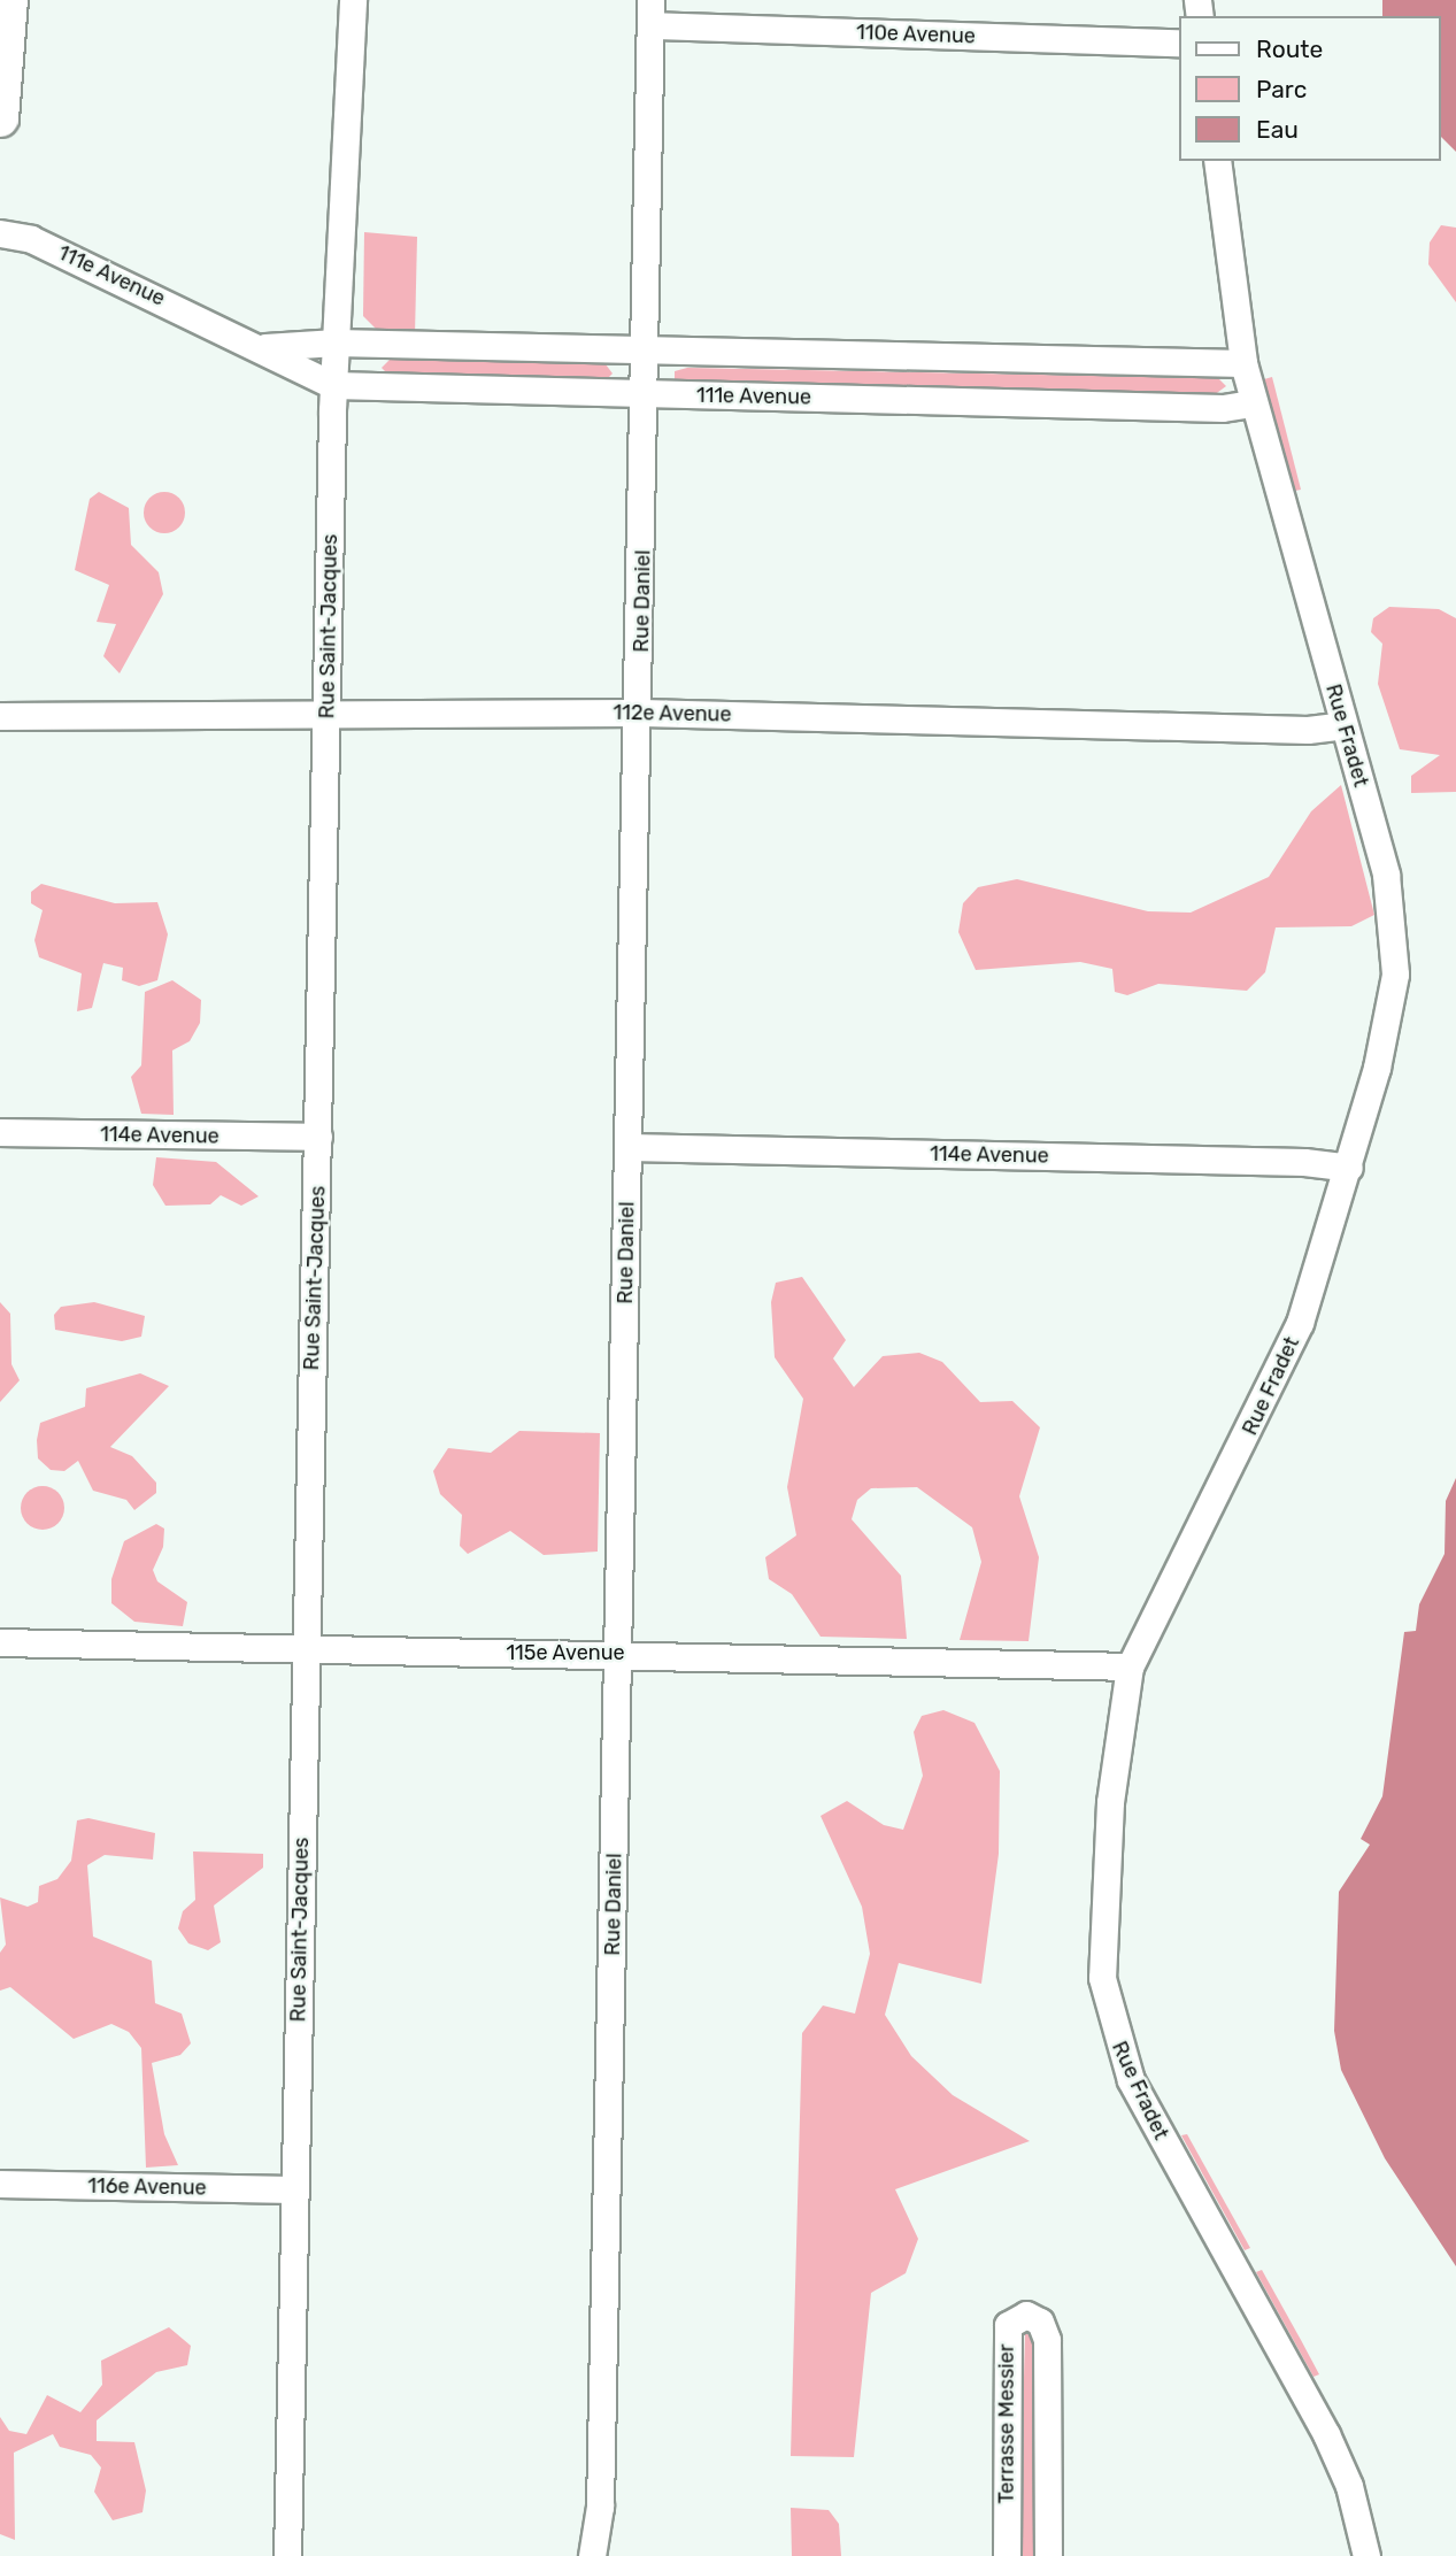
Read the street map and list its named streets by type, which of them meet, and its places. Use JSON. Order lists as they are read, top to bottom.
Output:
{
  "streets": {
    "street": [
      "110e Avenue",
      "111e Avenue",
      "Rue Daniel",
      "Rue Saint-Jacques",
      "112e Avenue",
      "Rue Fradet",
      "114e Avenue",
      "115e Avenue",
      "116e Avenue",
      "Terrasse Messier"
    ]
  },
  "crossings": [
    ["110e Avenue", "Rue Daniel"],
    ["111e Avenue", "Rue Daniel"],
    ["111e Avenue", "Rue Saint-Jacques"],
    ["111e Avenue", "Rue Fradet"],
    ["Rue Daniel", "112e Avenue"],
    ["Rue Daniel", "114e Avenue"],
    ["Rue Daniel", "115e Avenue"],
    ["Rue Saint-Jacques", "112e Avenue"],
    ["Rue Saint-Jacques", "114e Avenue"],
    ["Rue Saint-Jacques", "115e Avenue"],
    ["Rue Saint-Jacques", "116e Avenue"],
    ["112e Avenue", "Rue Fradet"],
    ["Rue Fradet", "114e Avenue"],
    ["Rue Fradet", "115e Avenue"]
  ],
  "legend": ["Route", "Parc", "Eau"]
}
